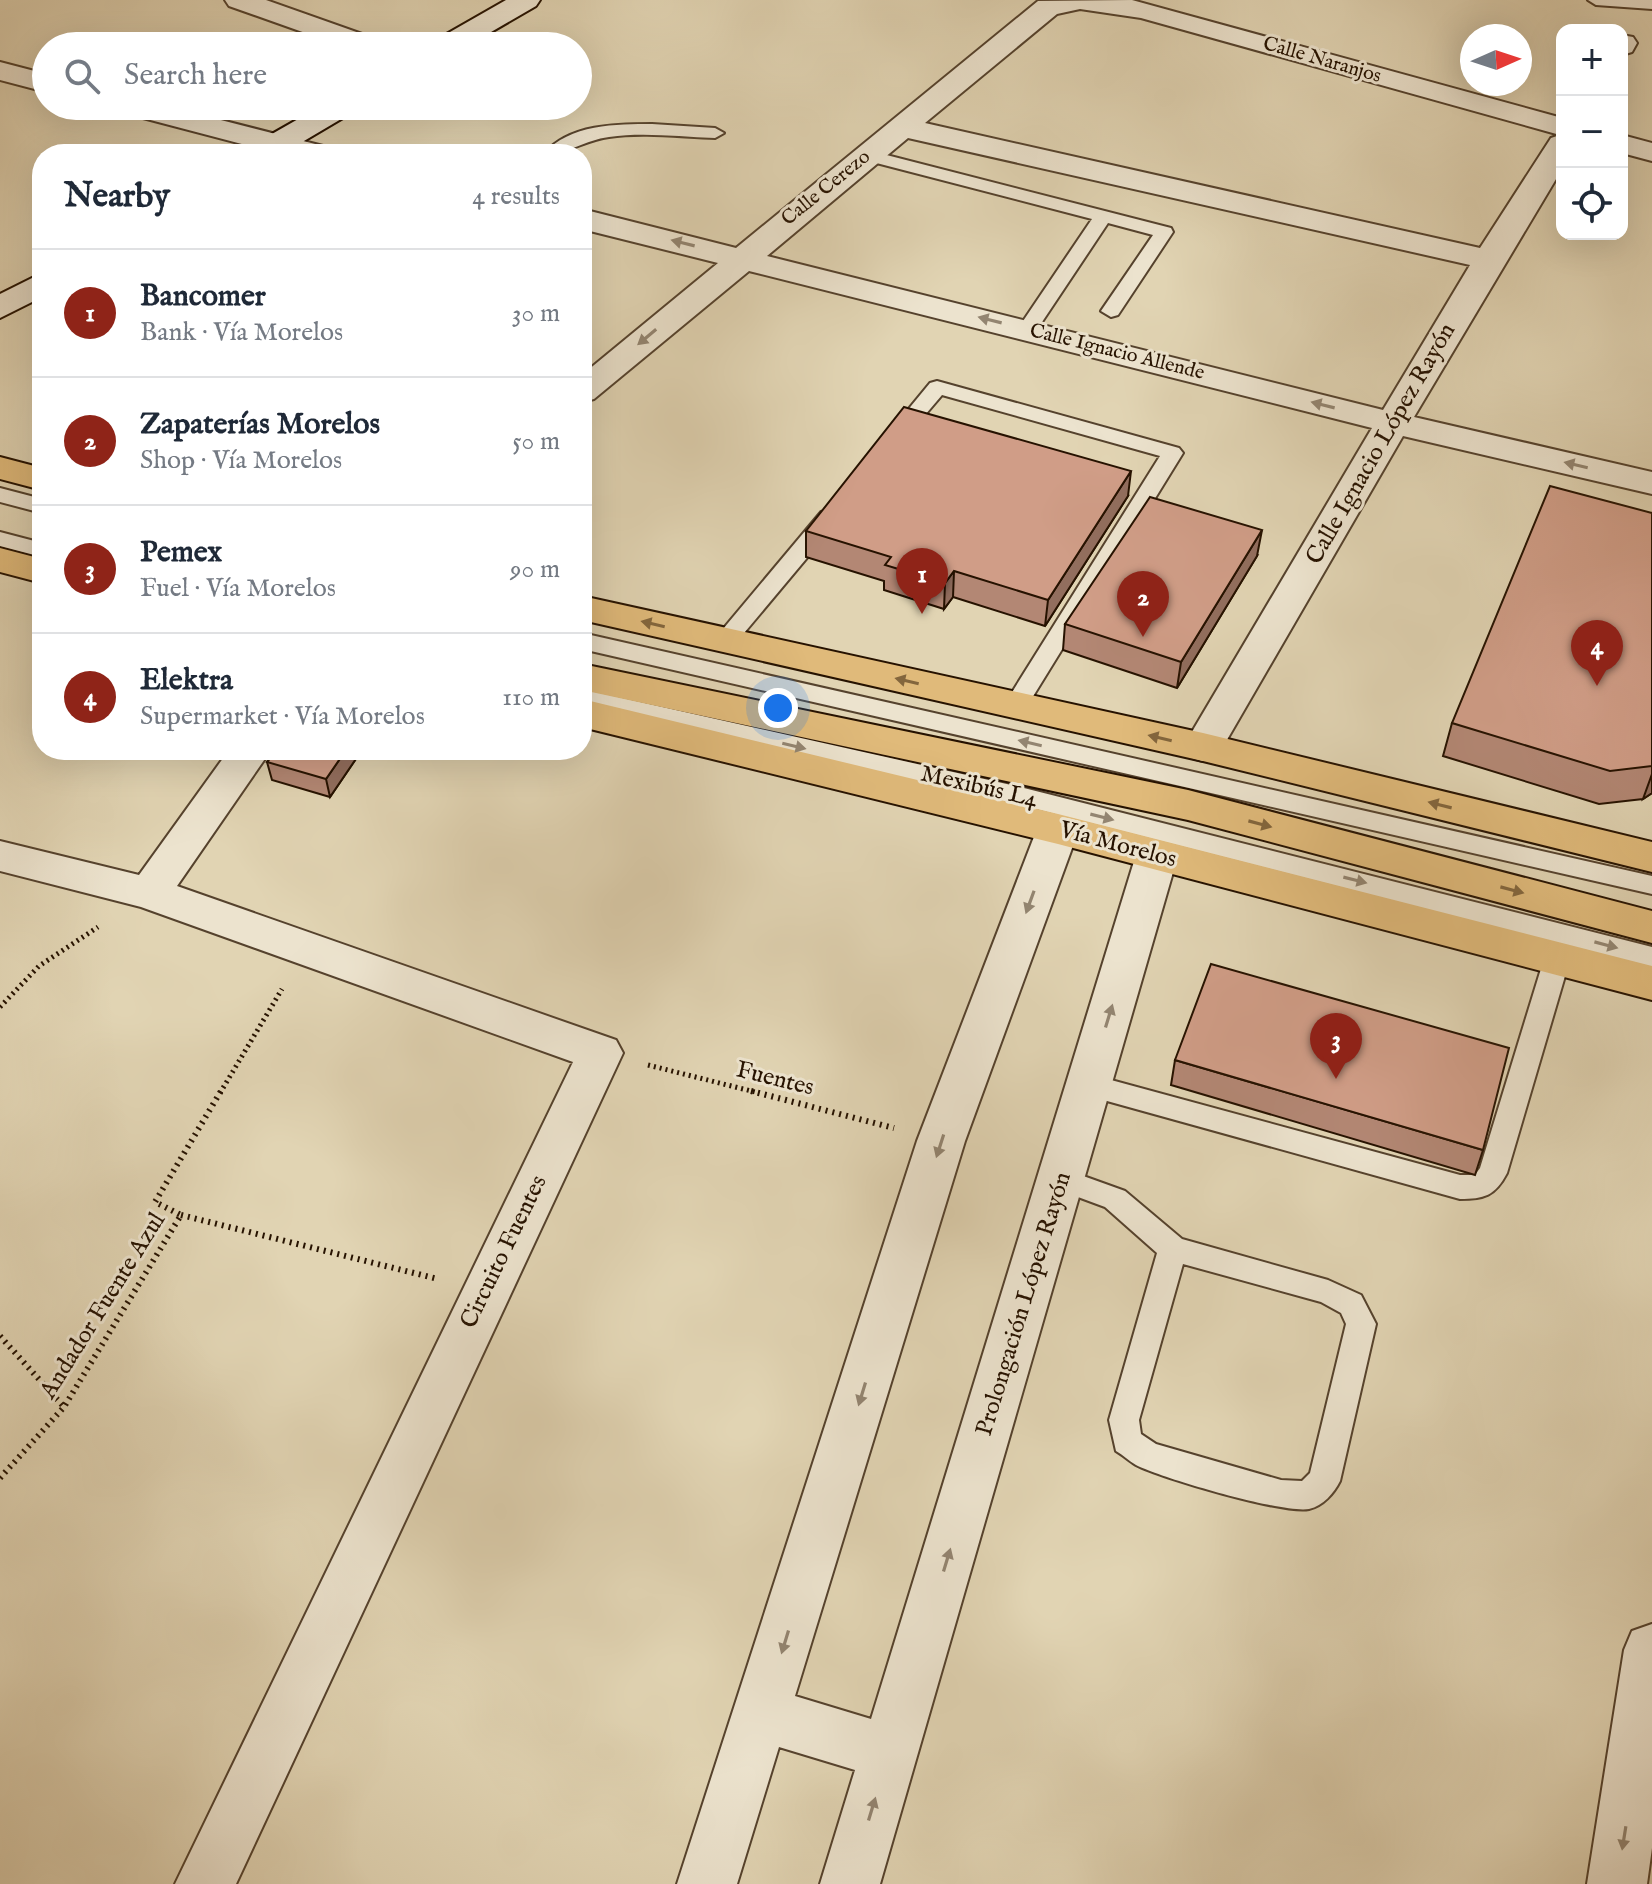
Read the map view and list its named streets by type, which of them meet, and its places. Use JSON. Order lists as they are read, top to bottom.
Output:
{
  "streets": {
    "main road": ["Vía Morelos"],
    "street": [
      "Calle Naranjos",
      "Calle Cerezo",
      "Calle Ignacio Allende",
      "Calle Ignacio López Rayón",
      "Circuito Fuentes",
      "Prolongación López Rayón"
    ],
    "lane": ["Mexibús L4"],
    "path": ["Fuentes", "Andador Fuente Azul"]
  },
  "crossings": [
    ["Calle Naranjos", "Calle Cerezo"],
    ["Calle Cerezo", "Calle Ignacio Allende"],
    ["Calle Ignacio Allende", "Calle Ignacio López Rayón"],
    ["Vía Morelos", "Prolongación López Rayón"],
    ["Fuentes", "Circuito Fuentes"]
  ],
  "north": "right",
  "page": {
    "map_buttons": ["+", "−"],
    "search": "Search here",
    "heading": ["Nearby", "4 results"],
    "list": [
      {
        "mark": "1",
        "name": "Bancomer",
        "note": "Bank · Vía Morelos",
        "value": "30 m"
      },
      {
        "mark": "2",
        "name": "Zapaterías Morelos",
        "note": "Shop · Vía Morelos",
        "value": "50 m"
      },
      {
        "mark": "3",
        "name": "Pemex",
        "note": "Fuel · Vía Morelos",
        "value": "90 m"
      },
      {
        "mark": "4",
        "name": "Elektra",
        "note": "Supermarket · Vía Morelos",
        "value": "110 m"
      }
    ],
    "pins": [
      "1",
      "2",
      "4",
      "3"
    ]
  }
}
